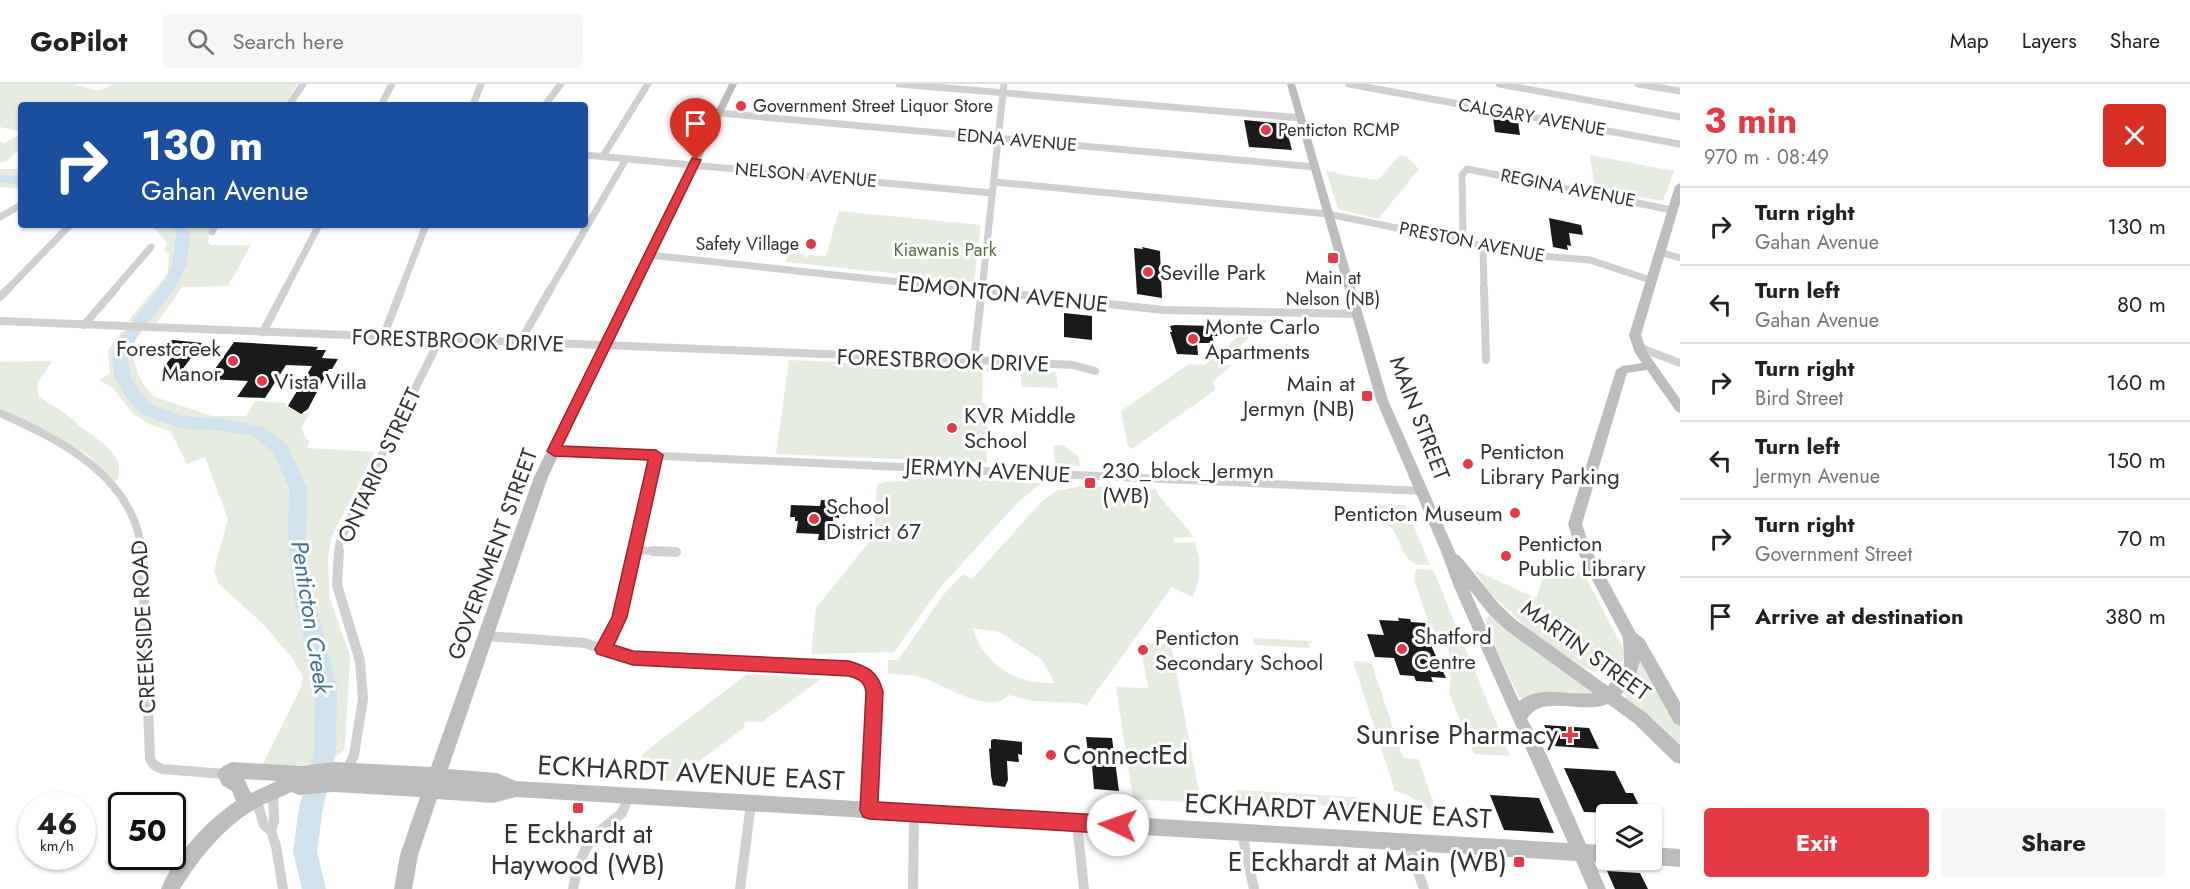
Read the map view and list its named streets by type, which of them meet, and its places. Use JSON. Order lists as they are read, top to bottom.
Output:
{
  "streets": {
    "main road": [
      "MAIN STREET",
      "GOVERNMENT STREET",
      "MARTIN STREET",
      "ECKHARDT AVENUE EAST"
    ],
    "street": [
      "CALGARY AVENUE",
      "EDNA AVENUE",
      "NELSON AVENUE",
      "REGINA AVENUE",
      "PRESTON AVENUE",
      "EDMONTON AVENUE",
      "FORESTBROOK DRIVE",
      "ONTARIO STREET",
      "JERMYN AVENUE",
      "CREEKSIDE ROAD"
    ]
  },
  "crossings": [
    ["EDNA AVENUE", "MAIN STREET"],
    ["EDNA AVENUE", "GOVERNMENT STREET"],
    ["NELSON AVENUE", "GOVERNMENT STREET"],
    ["REGINA AVENUE", "PRESTON AVENUE"],
    ["PRESTON AVENUE", "MAIN STREET"],
    ["EDMONTON AVENUE", "MAIN STREET"],
    ["EDMONTON AVENUE", "GOVERNMENT STREET"],
    ["FORESTBROOK DRIVE", "ONTARIO STREET"],
    ["FORESTBROOK DRIVE", "GOVERNMENT STREET"],
    ["MAIN STREET", "JERMYN AVENUE"],
    ["MAIN STREET", "MARTIN STREET"],
    ["MAIN STREET", "ECKHARDT AVENUE EAST"],
    ["ONTARIO STREET", "ECKHARDT AVENUE EAST"],
    ["JERMYN AVENUE", "GOVERNMENT STREET"],
    ["GOVERNMENT STREET", "ECKHARDT AVENUE EAST"]
  ],
  "water": ["Penticton Creek"],
  "parks": ["Kiawanis Park"],
  "places": {
    "other": [
      "Government Street Liquor Store",
      "Penticton RCMP",
      "Safety Village",
      "Seville Park",
      "Monte Carlo Apartments",
      "Forestcreek Manor",
      "Vista Villa",
      "KVR Middle School",
      "Penticton Library Parking",
      "Penticton Museum",
      "School District 67",
      "Penticton Public Library",
      "Shatford Centre",
      "Penticton Secondary School",
      "ConnectEd"
    ],
    "transit": [
      "Main at Nelson (NB)",
      "Main at Jermyn (NB)",
      "230_block_Jermyn (WB)",
      "E Eckhardt at Haywood (WB)",
      "E Eckhardt at Main (WB)"
    ],
    "health": ["Sunrise Pharmacy"]
  },
  "page": {
    "header": "GoPilot",
    "search": "Search here",
    "nav": ["Map", "Layers", "Share"],
    "heading": ["3 min", "970 m · 08:49"],
    "turn": ["130 m", "Gahan Avenue"],
    "list": [
      {
        "name": "Turn right",
        "note": "Gahan Avenue",
        "value": "130 m"
      },
      {
        "name": "Turn left",
        "note": "Gahan Avenue",
        "value": "80 m"
      },
      {
        "name": "Turn right",
        "note": "Bird Street",
        "value": "160 m"
      },
      {
        "name": "Turn left",
        "note": "Jermyn Avenue",
        "value": "150 m"
      },
      {
        "name": "Turn right",
        "note": "Government Street",
        "value": "70 m"
      },
      {
        "name": "Arrive at destination",
        "value": "380 m"
      }
    ],
    "speed": "46 km/h",
    "limit": "50",
    "buttons": ["Exit", "Share"]
  }
}
